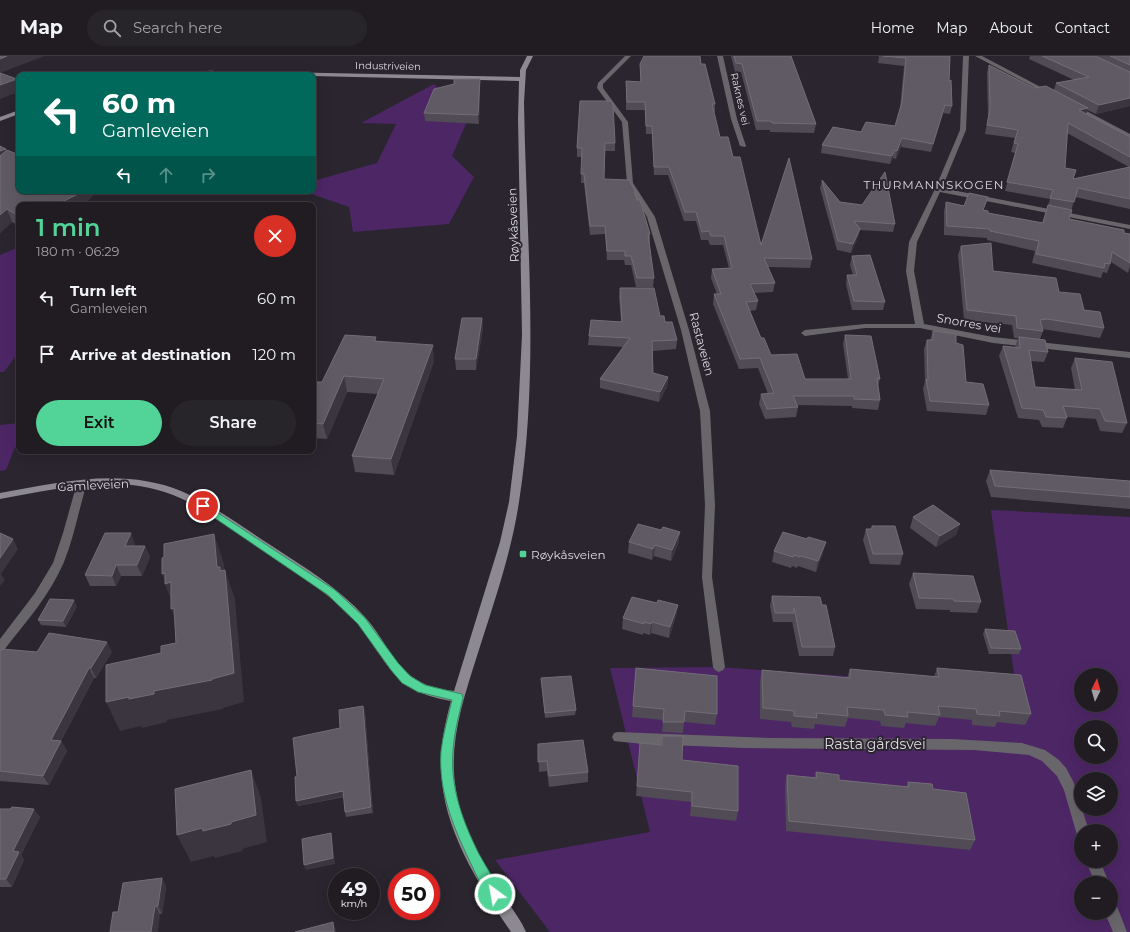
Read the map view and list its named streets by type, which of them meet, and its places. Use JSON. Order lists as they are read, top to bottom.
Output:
{
  "streets": {
    "main road": ["Industriveien", "Røykåsveien", "Gamleveien"],
    "street": [
      "Raknes vei",
      "Snorres vei",
      "Rastaveien",
      "Rasta gårdsvei"
    ]
  },
  "crossings": [
    ["Industriveien", "Røykåsveien"],
    ["Røykåsveien", "Gamleveien"]
  ],
  "districts": ["THURMANNSKOGEN"],
  "places": {
    "transit": ["Røykåsveien"]
  },
  "north": "top",
  "page": {
    "header": "Map",
    "search": "Search here",
    "nav": [
      "Home",
      "Map",
      "About",
      "Contact"
    ],
    "turn": ["60 m", "Gamleveien"],
    "heading": ["1 min", "180 m · 06:29"],
    "list": [
      {
        "name": "Turn left",
        "note": "Gamleveien",
        "value": "60 m"
      },
      {
        "name": "Arrive at destination",
        "value": "120 m"
      }
    ],
    "buttons": ["Exit", "Share"],
    "map_buttons": ["+", "−"],
    "speed": "49 km/h",
    "limit": "50"
  }
}
